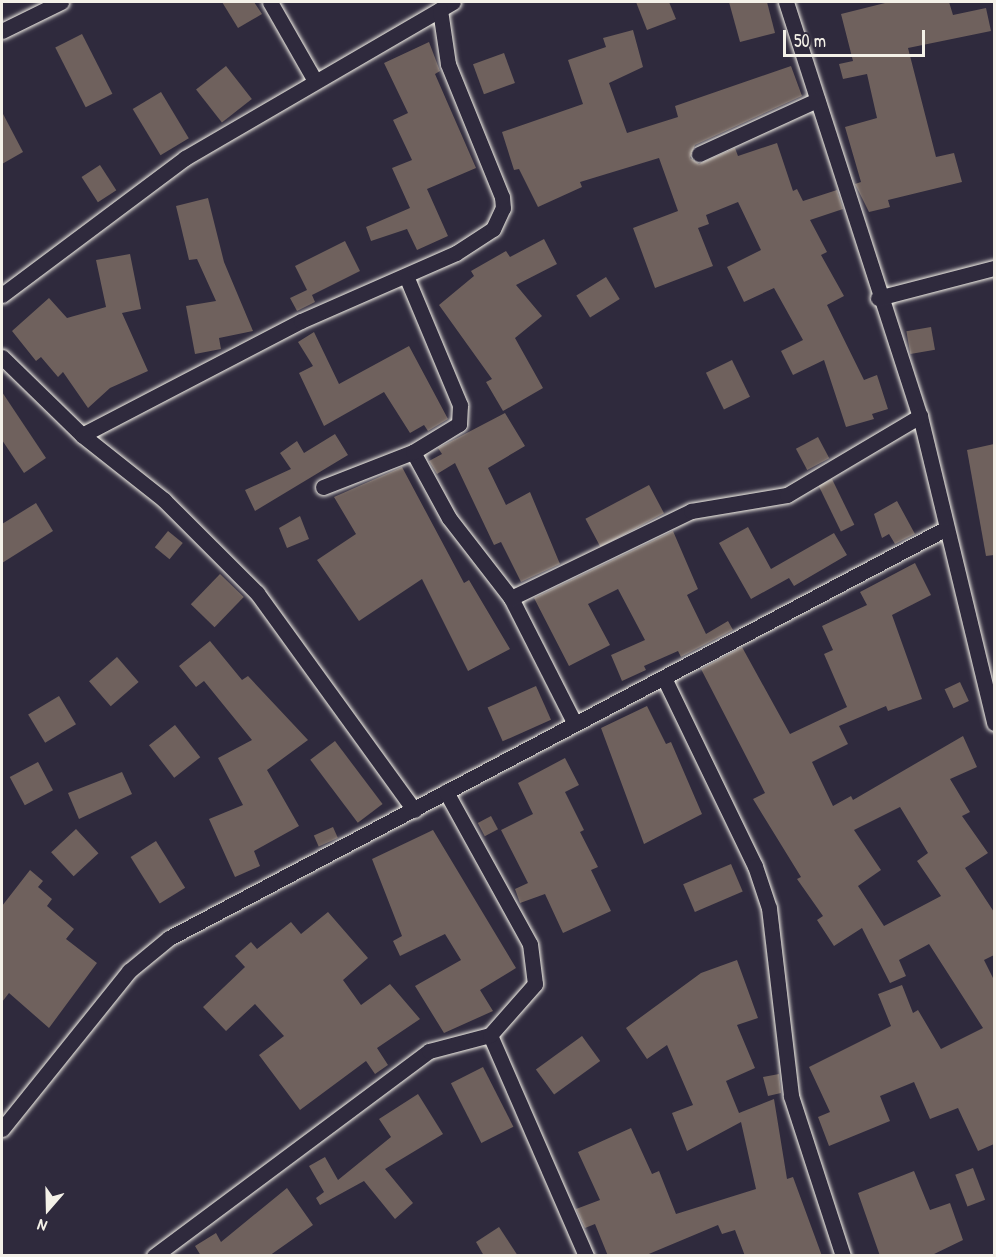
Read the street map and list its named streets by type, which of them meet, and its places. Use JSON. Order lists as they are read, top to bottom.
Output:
{
  "scale_bar": "50 m",
  "north": "bottom"
}
